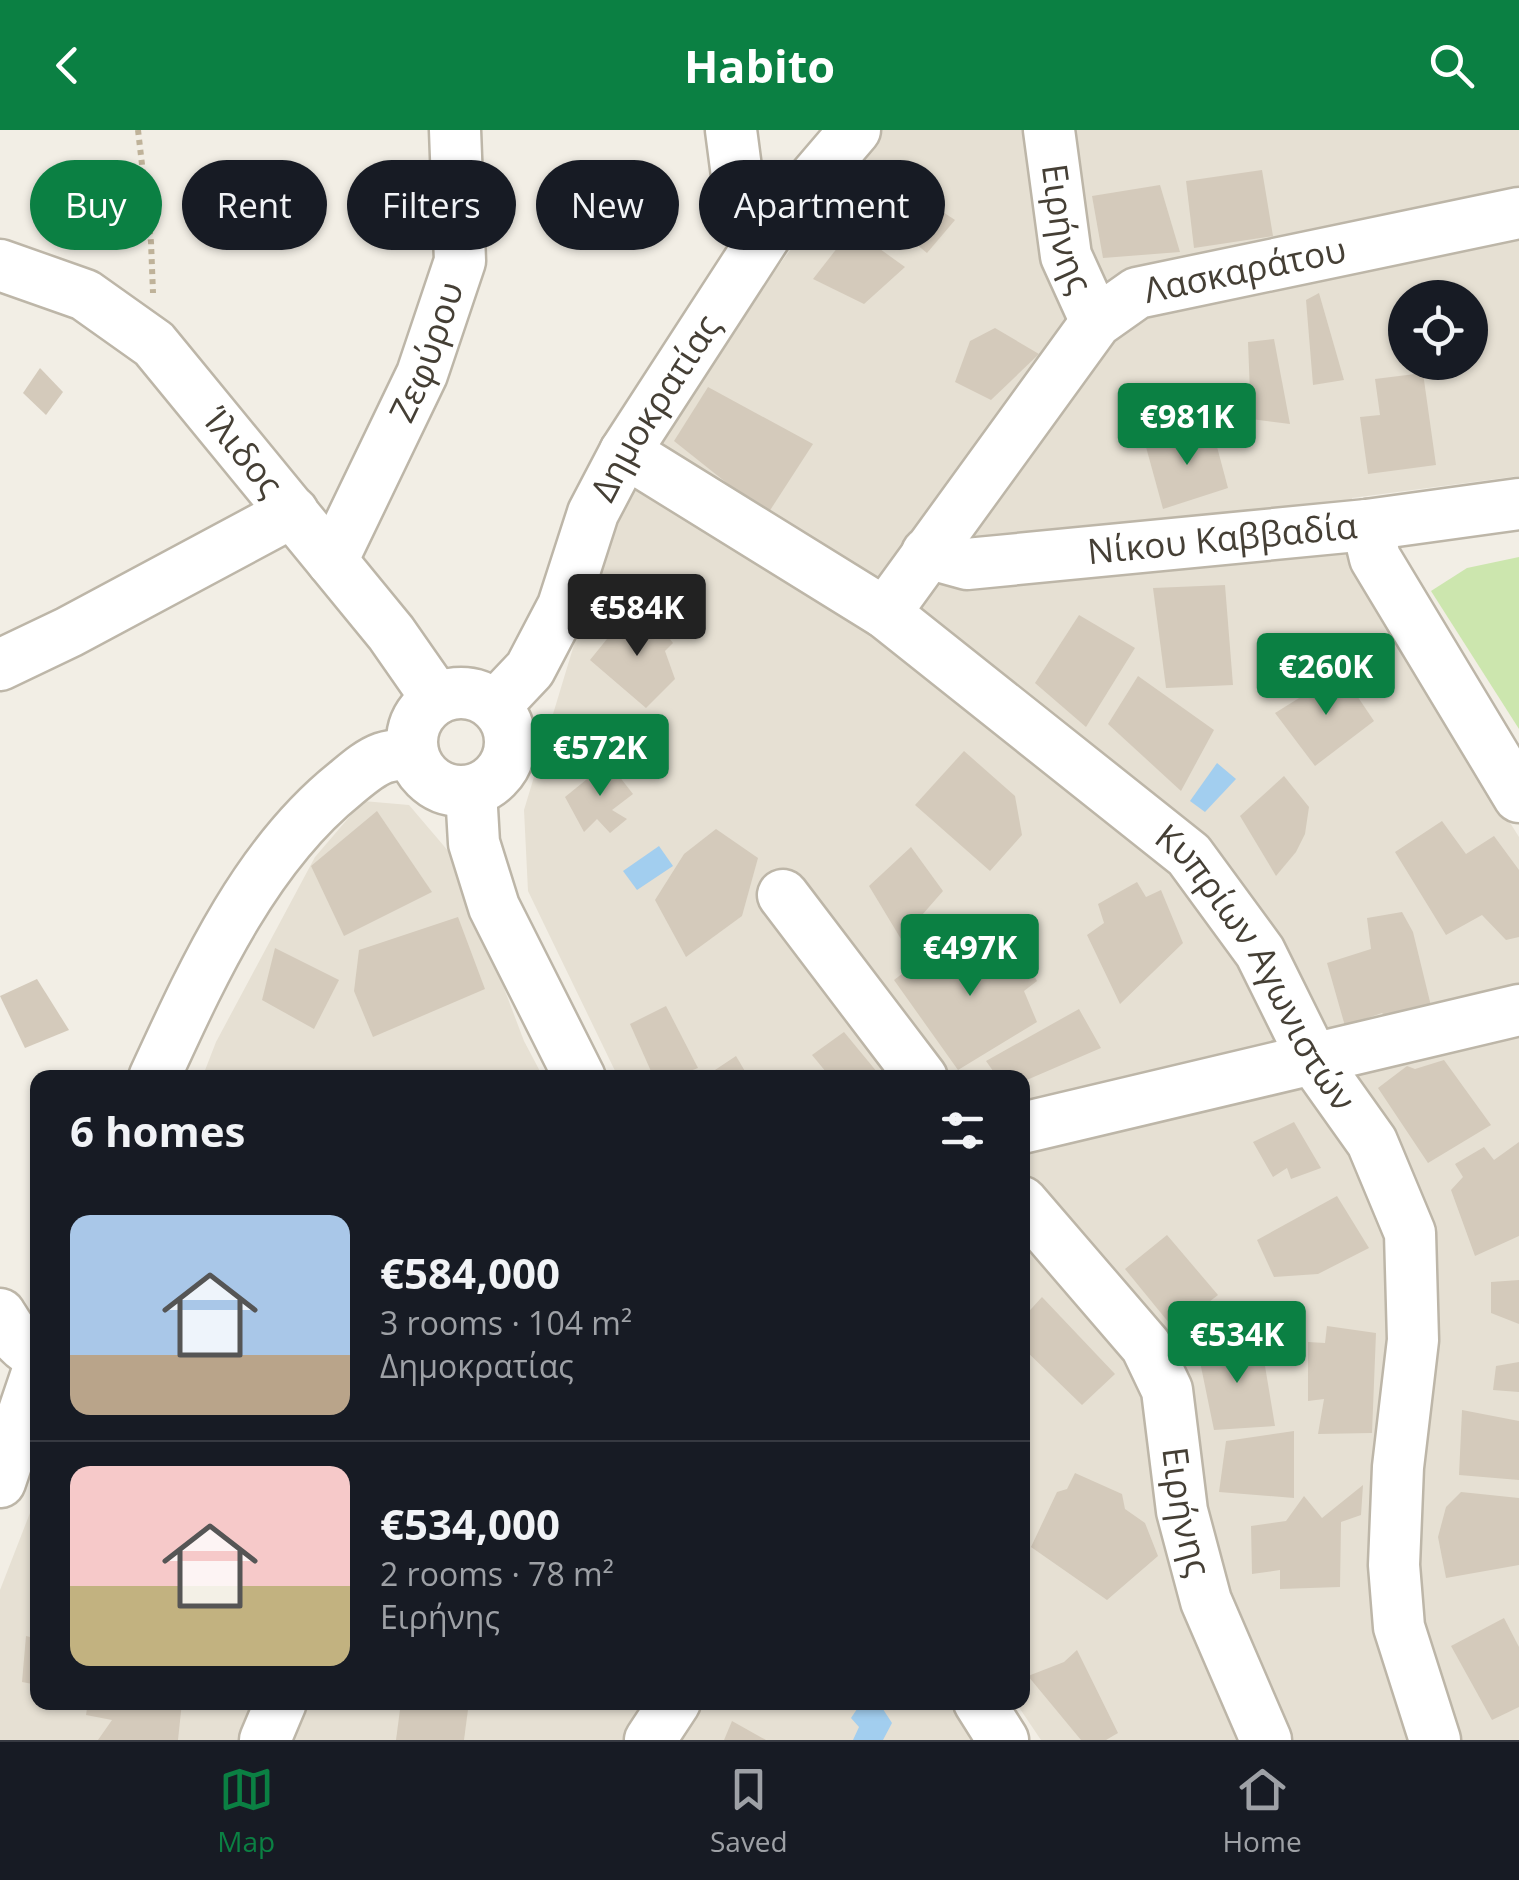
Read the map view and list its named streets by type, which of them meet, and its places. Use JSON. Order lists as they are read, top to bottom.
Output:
{
  "streets": {
    "street": [
      "Ειρήνης",
      "Λασκαράτου",
      "Ζεφύρου",
      "Δημοκρατίας",
      "Ίλιδος",
      "Νίκου Καββαδία",
      "Κυπρίων Αγωνιστών"
    ]
  },
  "crossings": [
    ["Ειρήνης", "Λασκαράτου"],
    ["Λασκαράτου", "Νίκου Καββαδία"],
    ["Λασκαράτου", "Κυπρίων Αγωνιστών"],
    ["Ζεφύρου", "Ίλιδος"],
    ["Δημοκρατίας", "Ίλιδος"],
    ["Δημοκρατίας", "Κυπρίων Αγωνιστών"]
  ],
  "page": {
    "header": "Habito",
    "chip": [
      "Buy",
      "Rent",
      "Filters",
      "New",
      "Apartment"
    ],
    "price": [
      "€981K",
      "€584K",
      "€260K",
      "€572K",
      "€497K",
      "€534K"
    ],
    "heading": "6 homes",
    "list": [
      {
        "name": "€584,000",
        "note": "3 rooms · 104 m² · Δημοκρατίας"
      },
      {
        "name": "€534,000",
        "note": "2 rooms · 78 m² · Ειρήνης"
      }
    ],
    "tabs": ["Map", "Saved", "Home"]
  }
}
